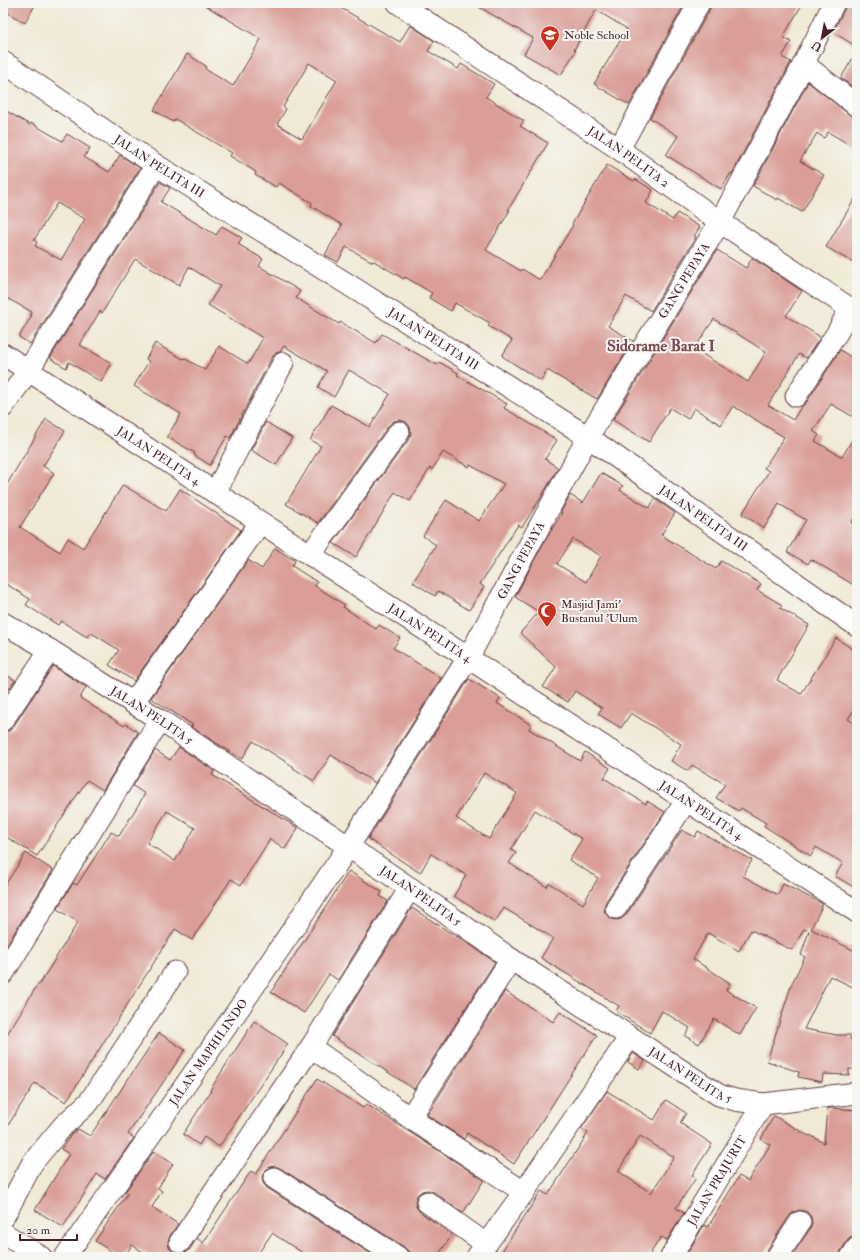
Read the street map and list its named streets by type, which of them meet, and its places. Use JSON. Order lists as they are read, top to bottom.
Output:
{
  "streets": {
    "street": [
      "JALAN PELITA 2",
      "JALAN PELITA III",
      "GANG PEPAYA",
      "JALAN PELITA 4",
      "JALAN PELITA 5",
      "JALAN MAPHILINDO",
      "JALAN PRAJURIT"
    ]
  },
  "crossings": [
    ["JALAN PELITA 2", "GANG PEPAYA"],
    ["JALAN PELITA III", "GANG PEPAYA"],
    ["GANG PEPAYA", "JALAN PELITA 4"],
    ["GANG PEPAYA", "JALAN PELITA 5"],
    ["GANG PEPAYA", "JALAN MAPHILINDO"],
    ["JALAN PELITA 5", "JALAN MAPHILINDO"],
    ["JALAN PELITA 5", "JALAN PRAJURIT"]
  ],
  "districts": ["Sidorame Barat I"],
  "places": {
    "school or university": ["Noble School"],
    "mosque": ["Masjid Jami' Bustanul 'Ulum"]
  },
  "scale_bar": "20 m",
  "north": "bottom left"
}
